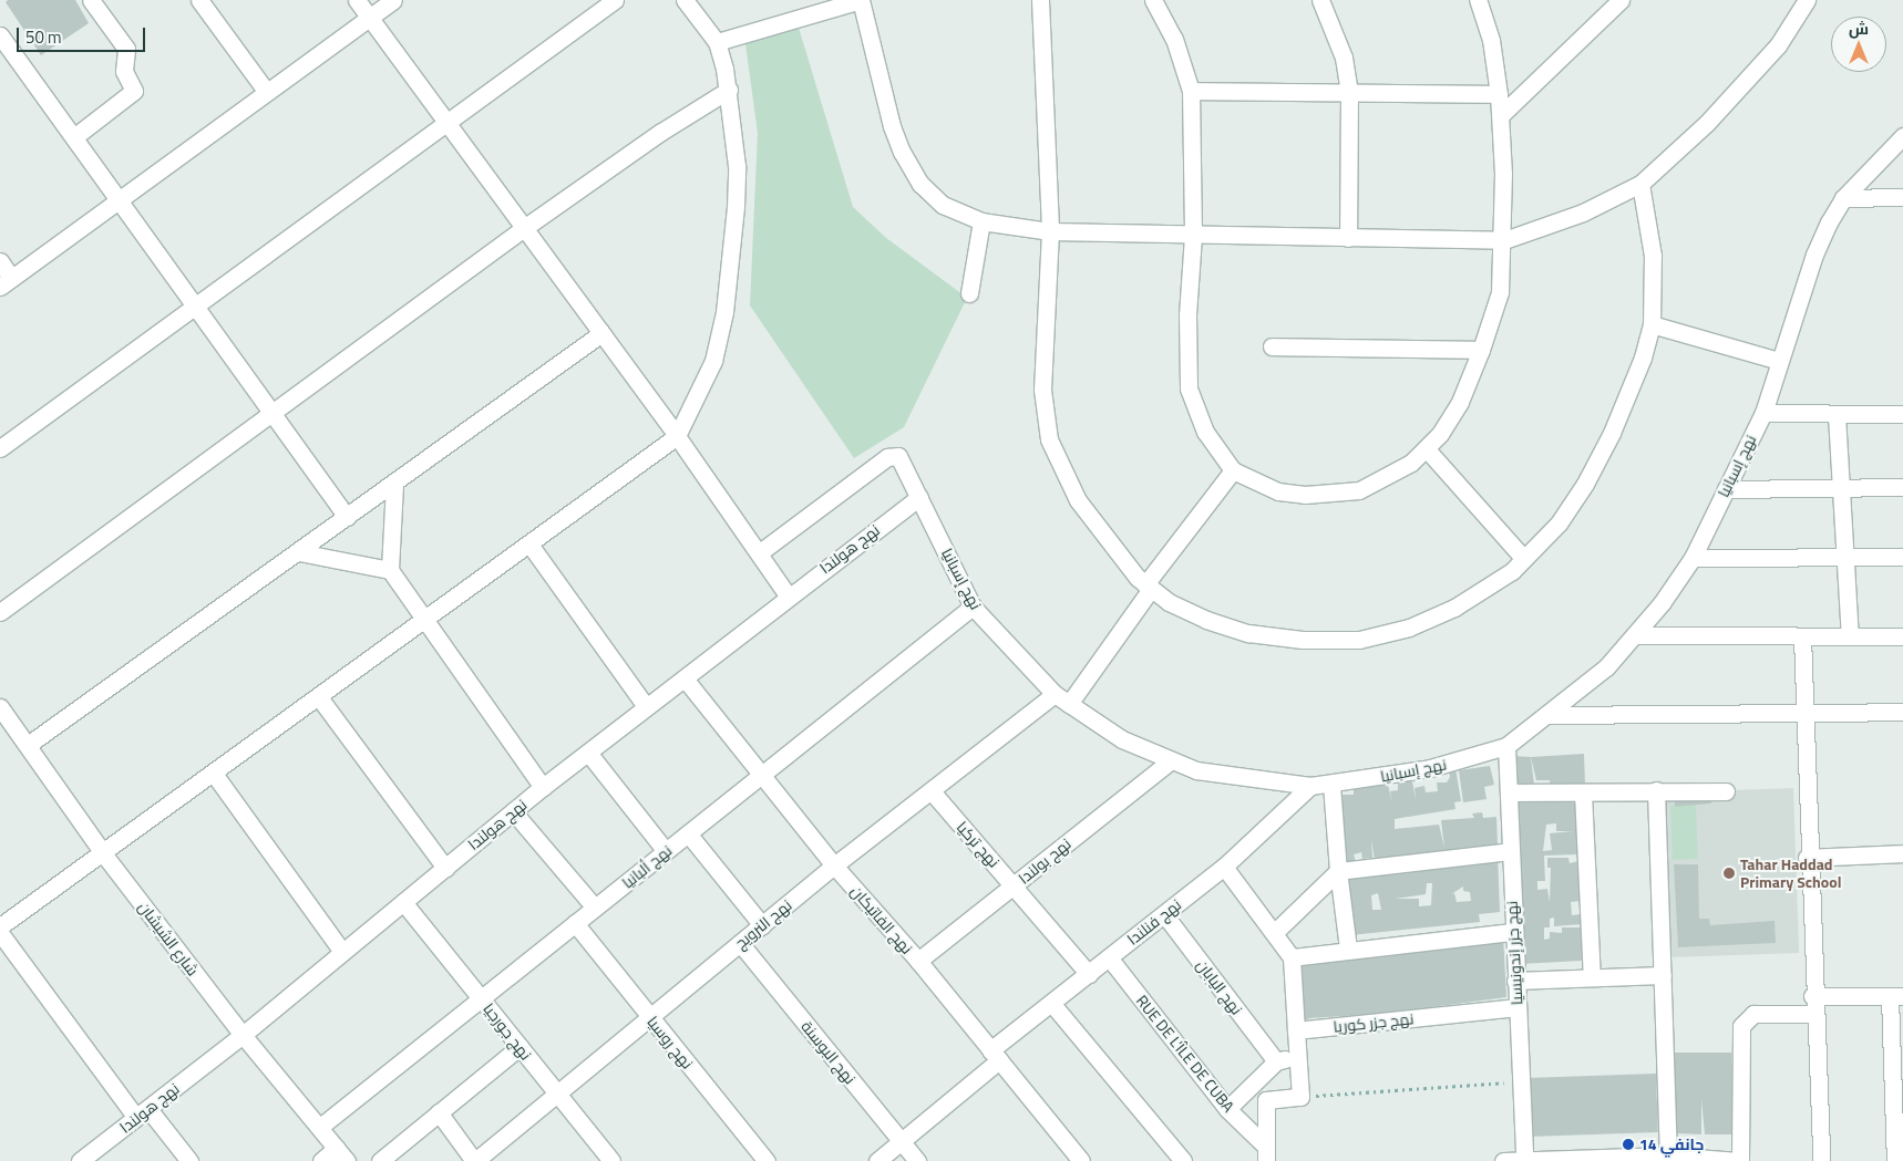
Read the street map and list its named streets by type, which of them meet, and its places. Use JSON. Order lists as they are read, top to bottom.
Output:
{
  "streets": {
    "street": [
      "نهج إسبانيا",
      "نهج هولندا",
      "نهج تركيا",
      "نهج بولندا",
      "نهج ألبانيا",
      "نهج الفاتيكان",
      "نهج فنلندا",
      "نهج النرويج",
      "شارع الشيشان",
      "نهج جزر إندونيسيا",
      "نهج اليابان",
      "نهج جزر كوريا",
      "نهج جورجيا",
      "نهج روسيا",
      "نهج البوسنة",
      "RUE DE L'ÎLE DE CUBA"
    ]
  },
  "crossings": [
    ["نهج إسبانيا", "نهج هولندا"],
    ["نهج إسبانيا", "نهج بولندا"],
    ["نهج إسبانيا", "نهج ألبانيا"],
    ["نهج إسبانيا", "نهج فنلندا"],
    ["نهج إسبانيا", "نهج النرويج"],
    ["نهج إسبانيا", "نهج جزر إندونيسيا"],
    ["نهج هولندا", "نهج الفاتيكان"],
    ["نهج هولندا", "شارع الشيشان"],
    ["نهج هولندا", "نهج جورجيا"],
    ["نهج تركيا", "نهج بولندا"],
    ["نهج تركيا", "نهج فنلندا"],
    ["نهج تركيا", "نهج النرويج"],
    ["نهج بولندا", "نهج الفاتيكان"],
    ["نهج ألبانيا", "نهج الفاتيكان"],
    ["نهج ألبانيا", "شارع الشيشان"],
    ["نهج ألبانيا", "نهج جورجيا"],
    ["نهج ألبانيا", "نهج روسيا"],
    ["نهج الفاتيكان", "نهج فنلندا"],
    ["نهج الفاتيكان", "نهج النرويج"],
    ["نهج فنلندا", "نهج اليابان"],
    ["نهج فنلندا", "نهج البوسنة"],
    ["نهج فنلندا", "RUE DE L'ÎLE DE CUBA"],
    ["نهج النرويج", "نهج جورجيا"],
    ["نهج النرويج", "نهج روسيا"],
    ["نهج النرويج", "نهج البوسنة"],
    ["نهج جزر إندونيسيا", "نهج جزر كوريا"]
  ],
  "places": ["Tahar Haddad Primary School", "14 جانفي"],
  "scale_bar": "50 m",
  "north": "top"
}
